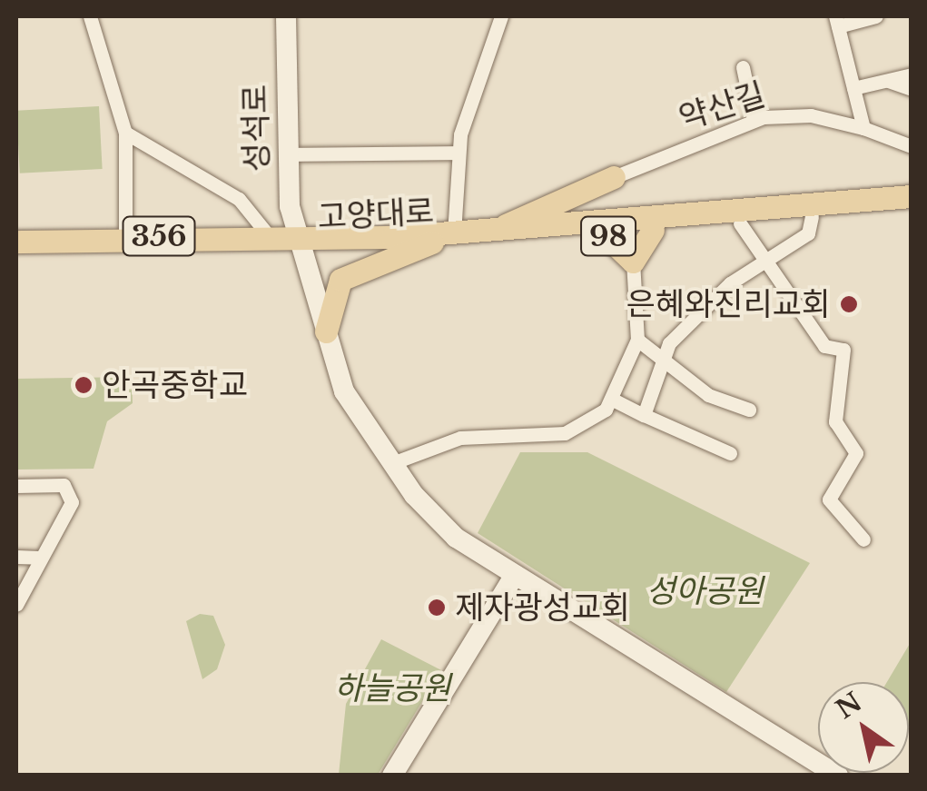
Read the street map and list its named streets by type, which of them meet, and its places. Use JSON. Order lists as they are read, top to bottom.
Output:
{
  "streets": {
    "main road": ["고양대로", "356", "98"],
    "street": ["약산길", "성석로"]
  },
  "crossings": [
    ["성석로", "고양대로"]
  ],
  "parks": ["성아공원", "하늘공원"],
  "places": ["은혜와진리교회", "안곡중학교", "제자광성교회"],
  "north": "top left"
}
